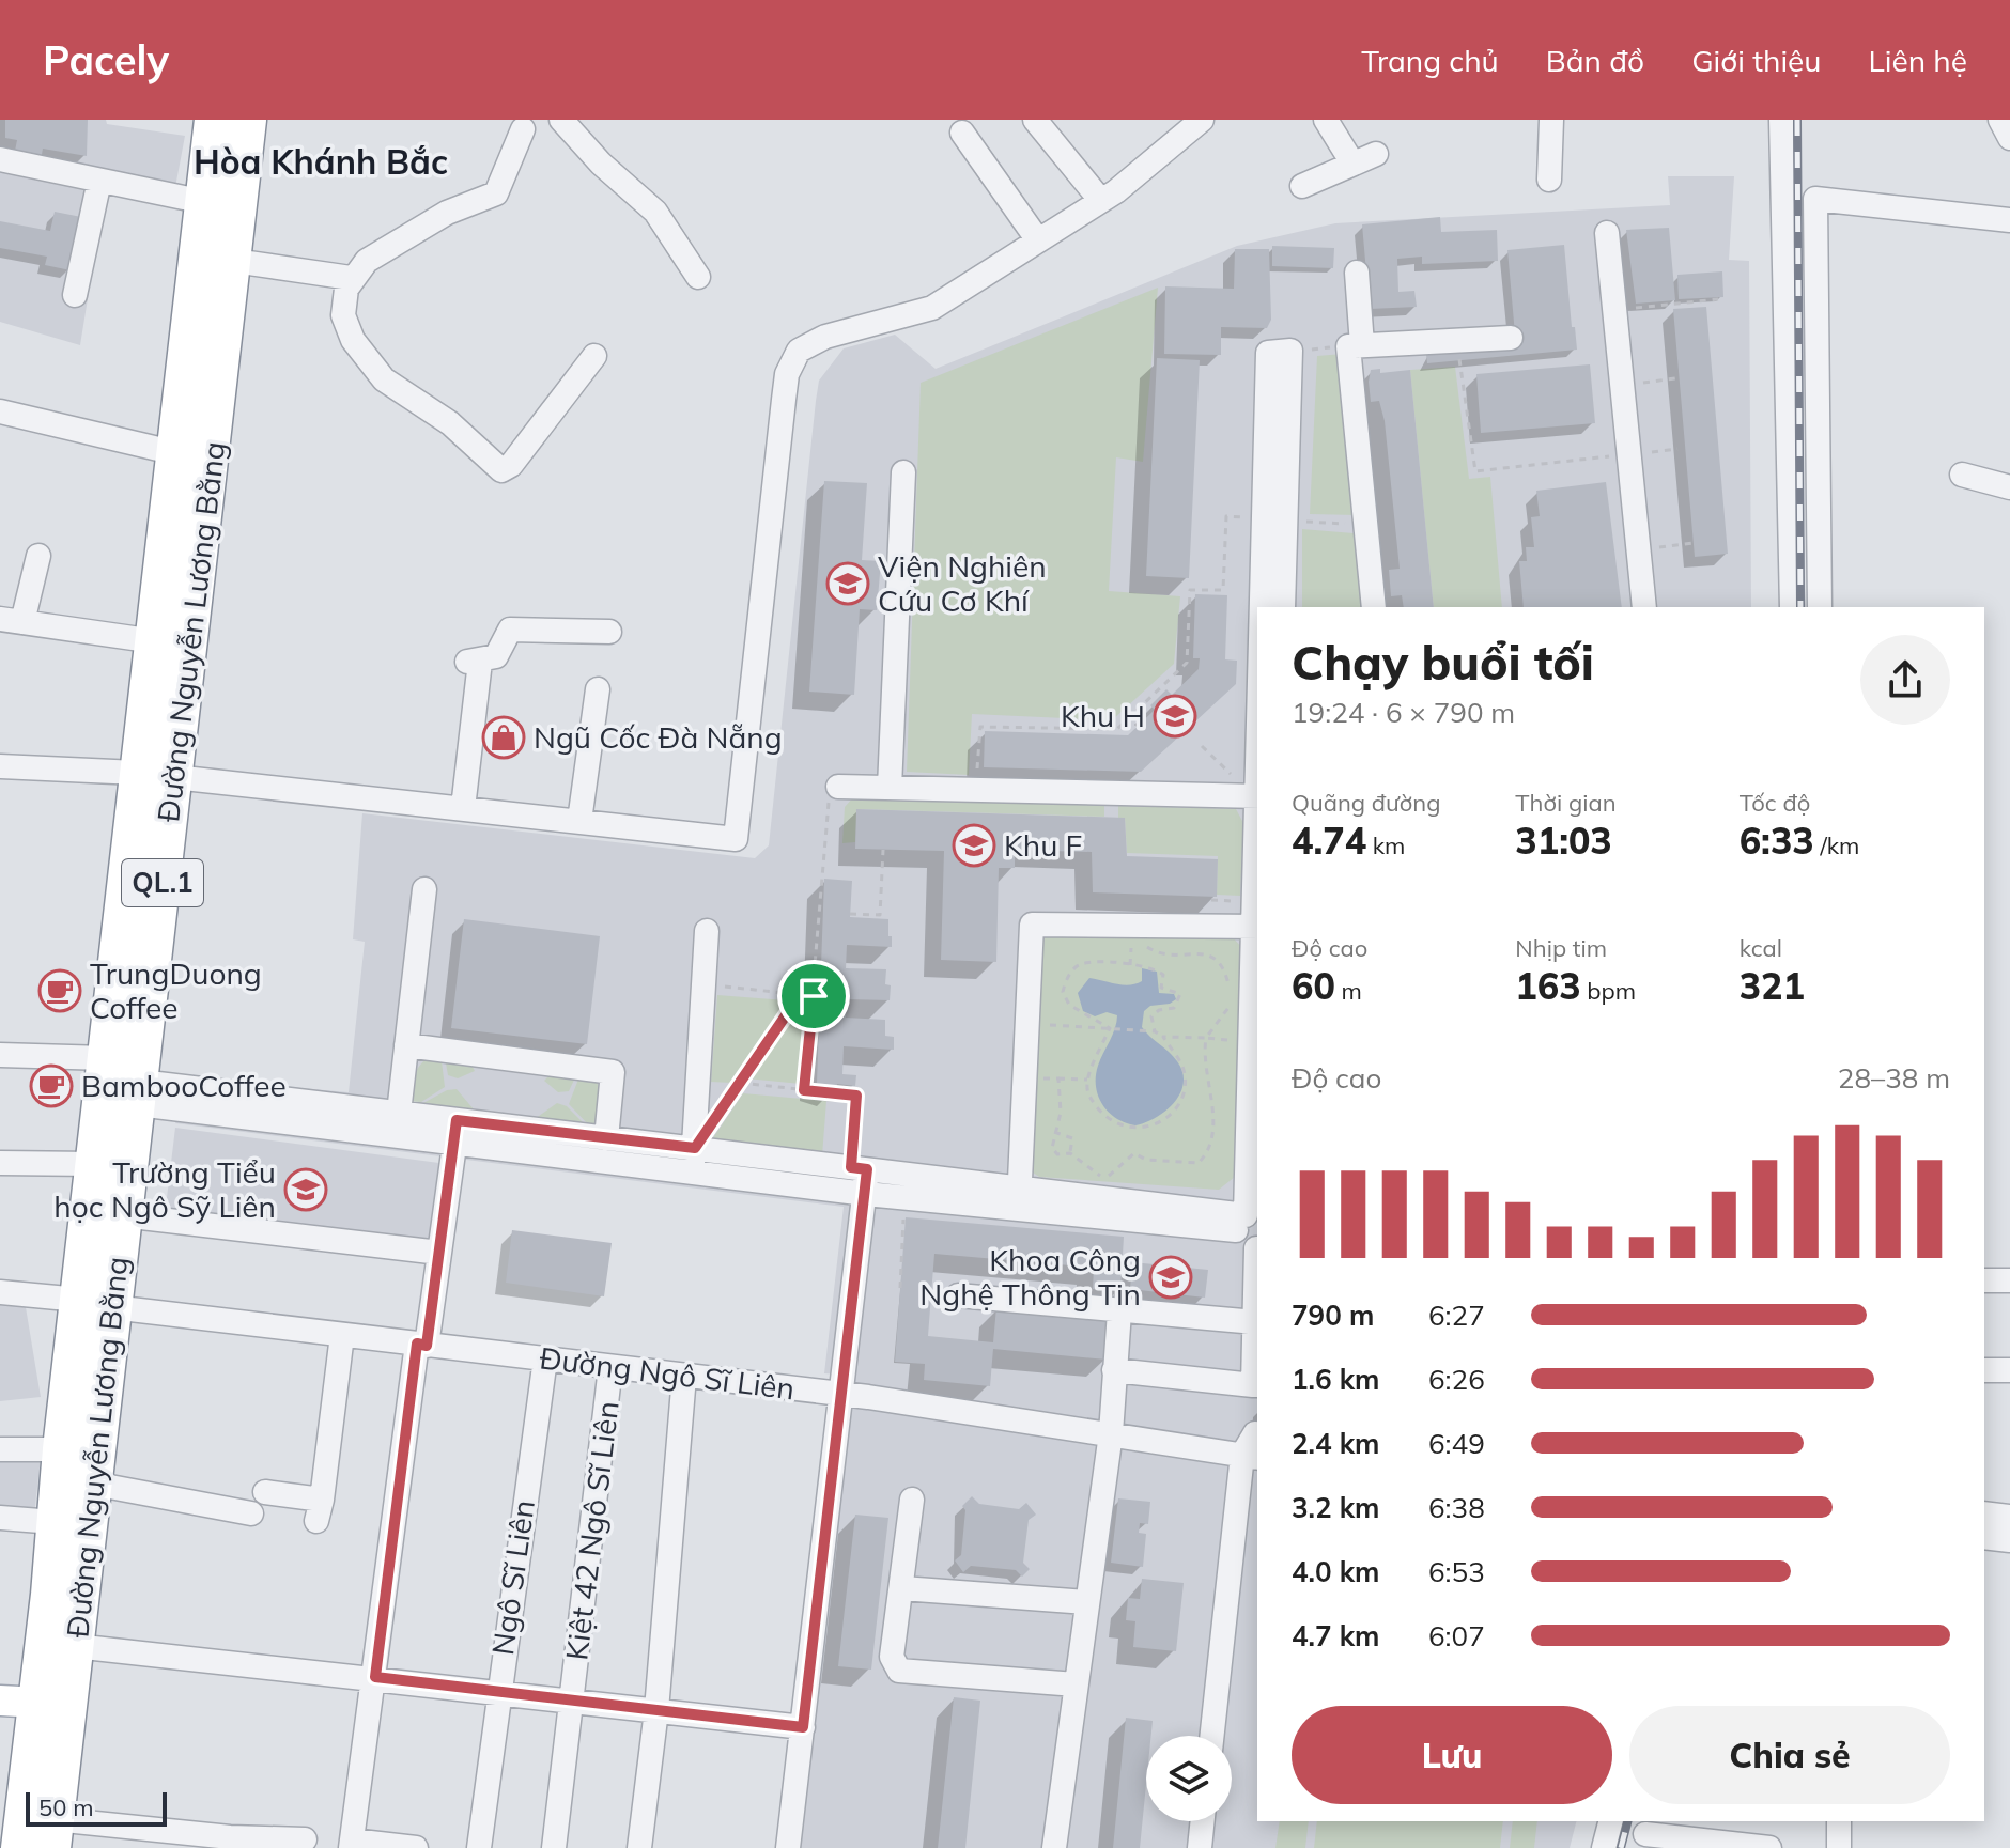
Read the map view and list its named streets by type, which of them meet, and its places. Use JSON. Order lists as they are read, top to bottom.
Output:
{
  "streets": {
    "highway": ["Đường Nguyễn Lương Bằng", "QL.1"],
    "street": ["Đường Ngô Sĩ Liên", "Kiệt 42 Ngô Sĩ Liên", "Ngô Sĩ Liên"]
  },
  "crossings": [
    ["Đường Nguyễn Lương Bằng", "QL.1"],
    ["Đường Nguyễn Lương Bằng", "Đường Ngô Sĩ Liên"],
    ["Đường Ngô Sĩ Liên", "Kiệt 42 Ngô Sĩ Liên"],
    ["Đường Ngô Sĩ Liên", "Ngô Sĩ Liên"]
  ],
  "districts": ["Hòa Khánh Bắc"],
  "places": {
    "school or university": [
      "Viện Nghiên Cứu Cơ Khí",
      "Khu H",
      "Khu F",
      "Trường Tiểu học Ngô Sỹ Liên",
      "Khoa Công Nghệ Thông Tin"
    ],
    "shop": ["Ngũ Cốc Đà Nẵng"],
    "cafe": ["TrungDuong Coffee", "BambooCoffee"]
  },
  "scale_bar": "50 m",
  "page": {
    "header": "Pacely",
    "nav": [
      "Trang chủ",
      "Bản đồ",
      "Giới thiệu",
      "Liên hệ"
    ],
    "heading": ["Chạy buổi tối", "19:24 · 6 × 790 m"],
    "stats": [
      ["Quãng đường", "4.74 km"],
      ["Thời gian", "31:03"],
      ["Tốc độ", "6:33 /km"],
      ["Độ cao", "60 m"],
      ["Nhịp tim", "163 bpm"],
      ["kcal", "321"]
    ],
    "chart": ["Độ cao", "28–38 m"],
    "list": [
      {
        "name": "790 m",
        "note": "6:27"
      },
      {
        "name": "1.6 km",
        "note": "6:26"
      },
      {
        "name": "2.4 km",
        "note": "6:49"
      },
      {
        "name": "3.2 km",
        "note": "6:38"
      },
      {
        "name": "4.0 km",
        "note": "6:53"
      },
      {
        "name": "4.7 km",
        "note": "6:07"
      }
    ],
    "buttons": ["Lưu", "Chia sẻ"],
    "scale": "50 m"
  }
}
